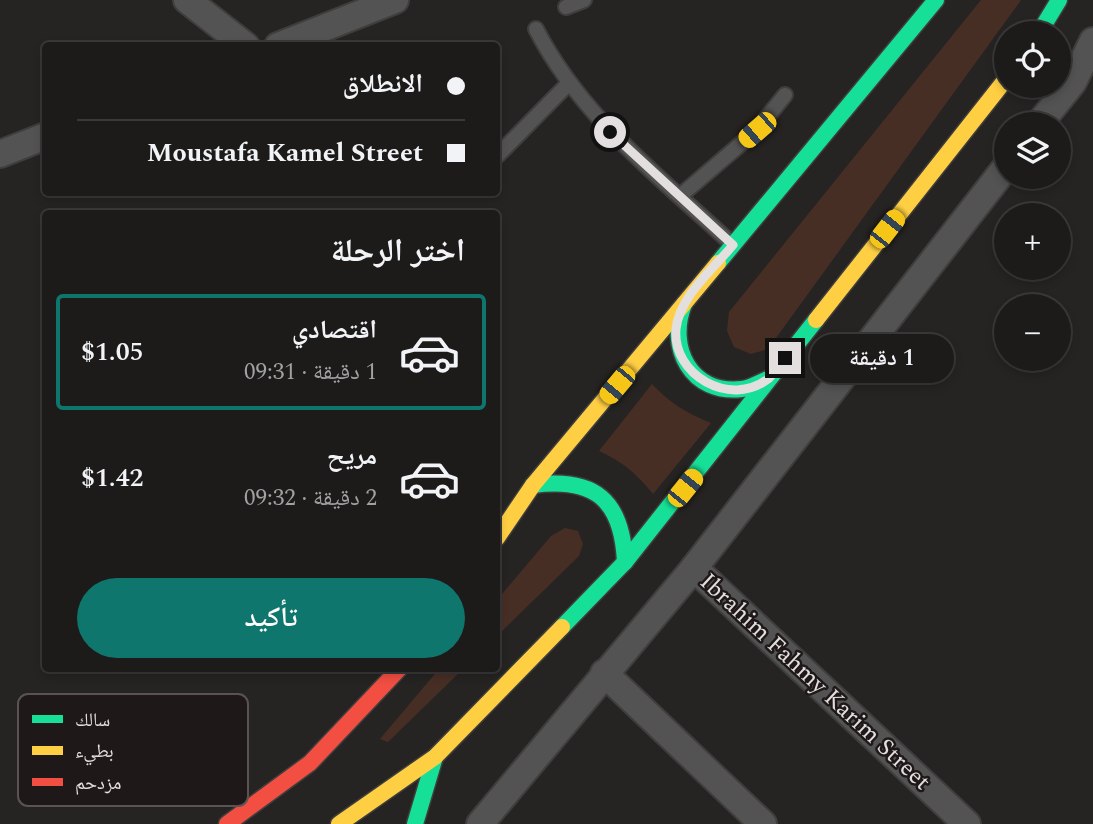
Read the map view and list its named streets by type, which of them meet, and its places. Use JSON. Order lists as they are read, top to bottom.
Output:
{
  "streets": {
    "street": ["Ibrahim Fahmy Karim Street"]
  },
  "legend": ["سالك", "بطيء", "مزدحم"],
  "page": {
    "map_buttons": ["+", "−"],
    "banner": ["الانطلاق", "Moustafa Kamel Street"],
    "heading": "اختر الرحلة",
    "list": [
      {
        "name": "اقتصادي",
        "note": "1 دقيقة · 09:31",
        "value": "$1.05"
      },
      {
        "name": "مريح",
        "note": "2 دقيقة · 09:32",
        "value": "$1.42"
      }
    ],
    "bubble": "1 دقيقة",
    "buttons": "تأكيد"
  }
}
